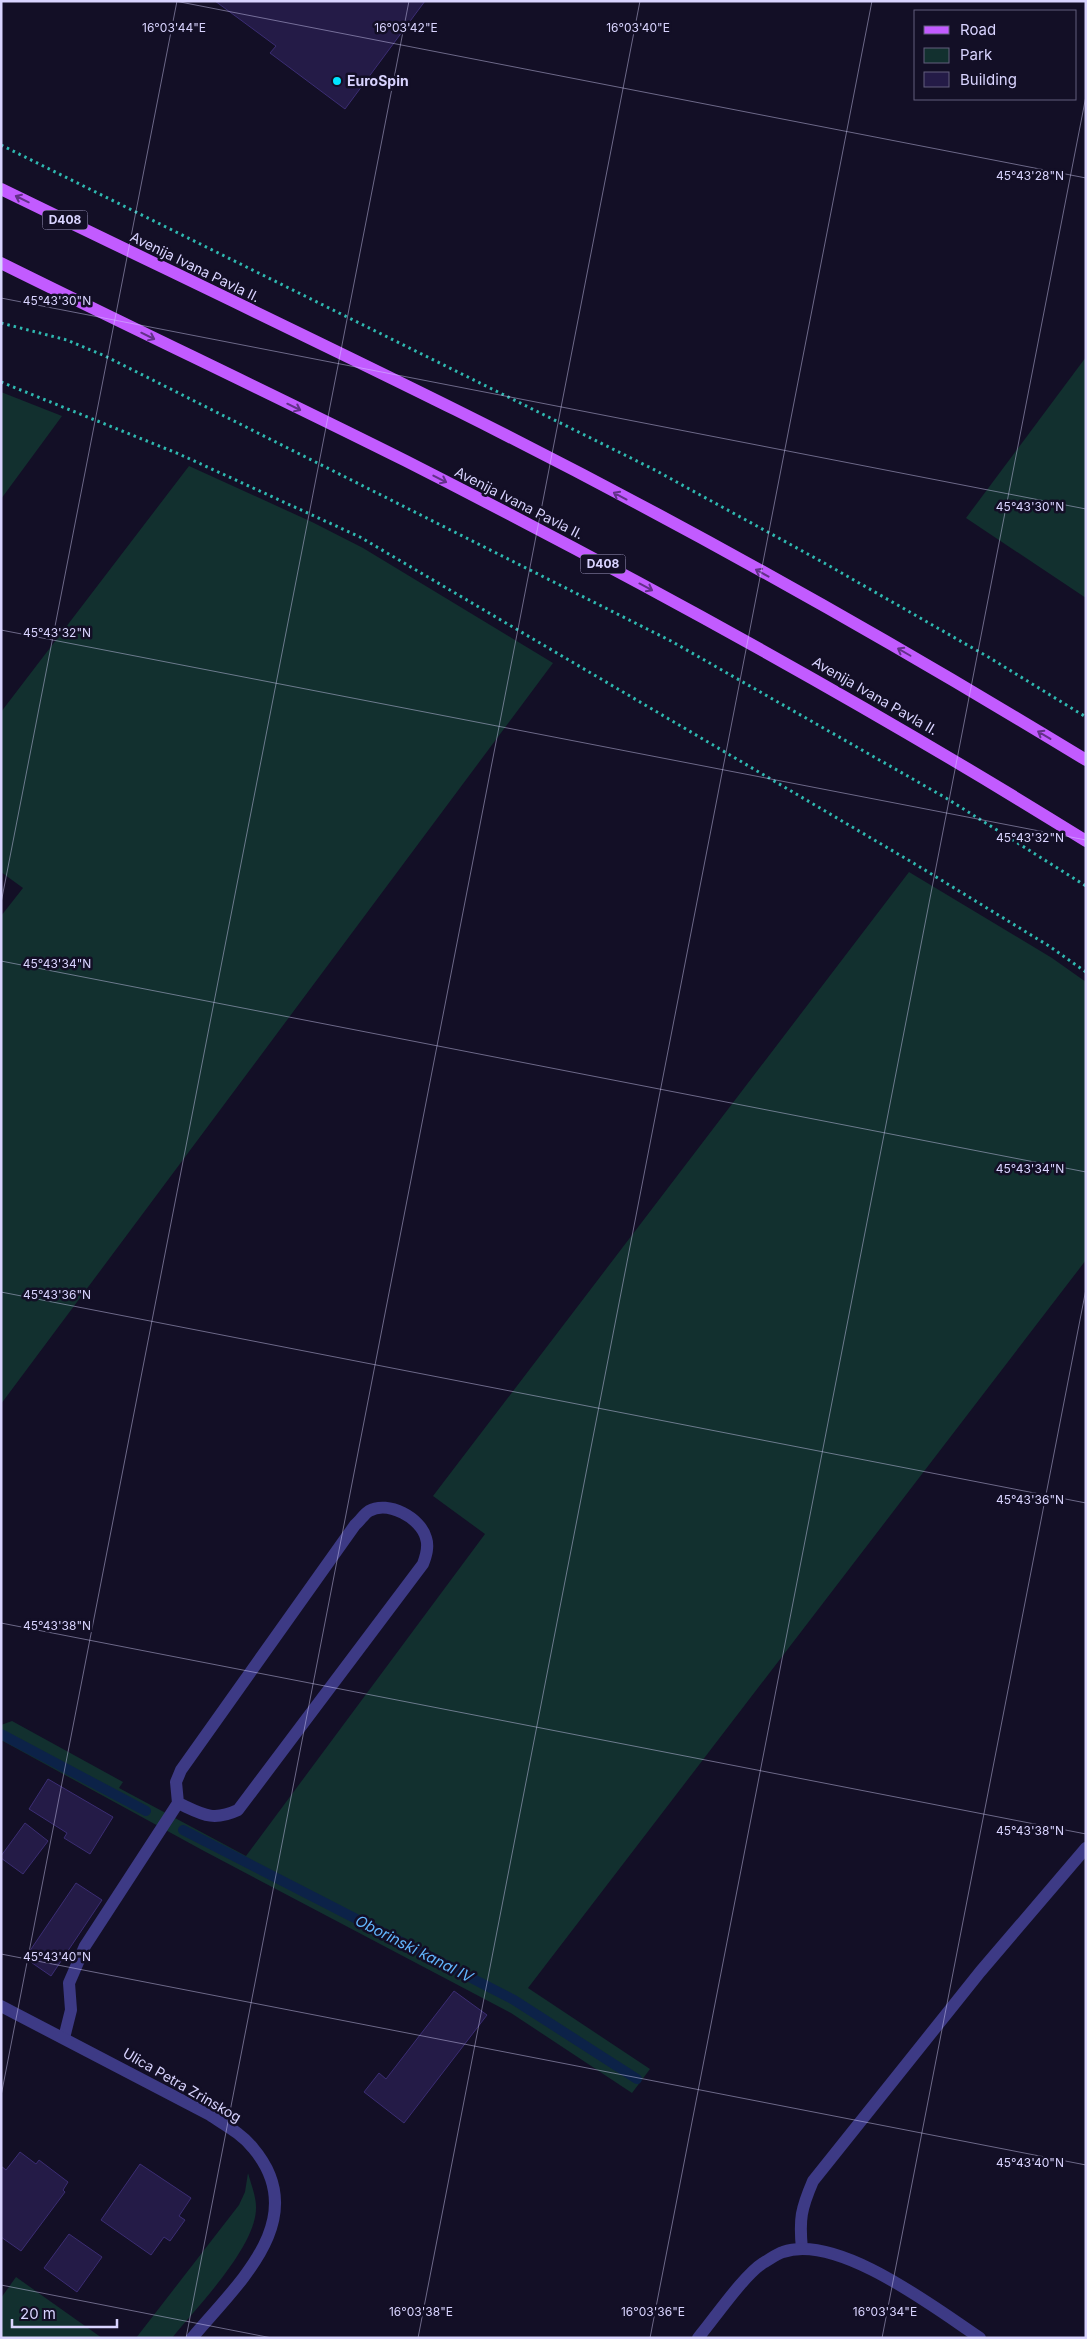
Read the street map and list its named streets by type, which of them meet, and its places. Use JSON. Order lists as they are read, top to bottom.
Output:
{
  "streets": {
    "main road": ["D408", "Avenija Ivana Pavla II."],
    "street": ["Ulica Petra Zrinskog"]
  },
  "water": ["Oborinski kanal IV"],
  "places": ["EuroSpin"],
  "legend": ["Road", "Park", "Building"],
  "scale_bar": "20 m",
  "coordinates": [
    "16°03'44\"E",
    "16°03'42\"E",
    "16°03'40\"E",
    "45°43'28\"N",
    "45°43'30\"N",
    "45°43'32\"N",
    "45°43'34\"N",
    "45°43'36\"N",
    "45°43'38\"N",
    "45°43'40\"N",
    "16°03'38\"E",
    "16°03'36\"E",
    "16°03'34\"E"
  ]
}
